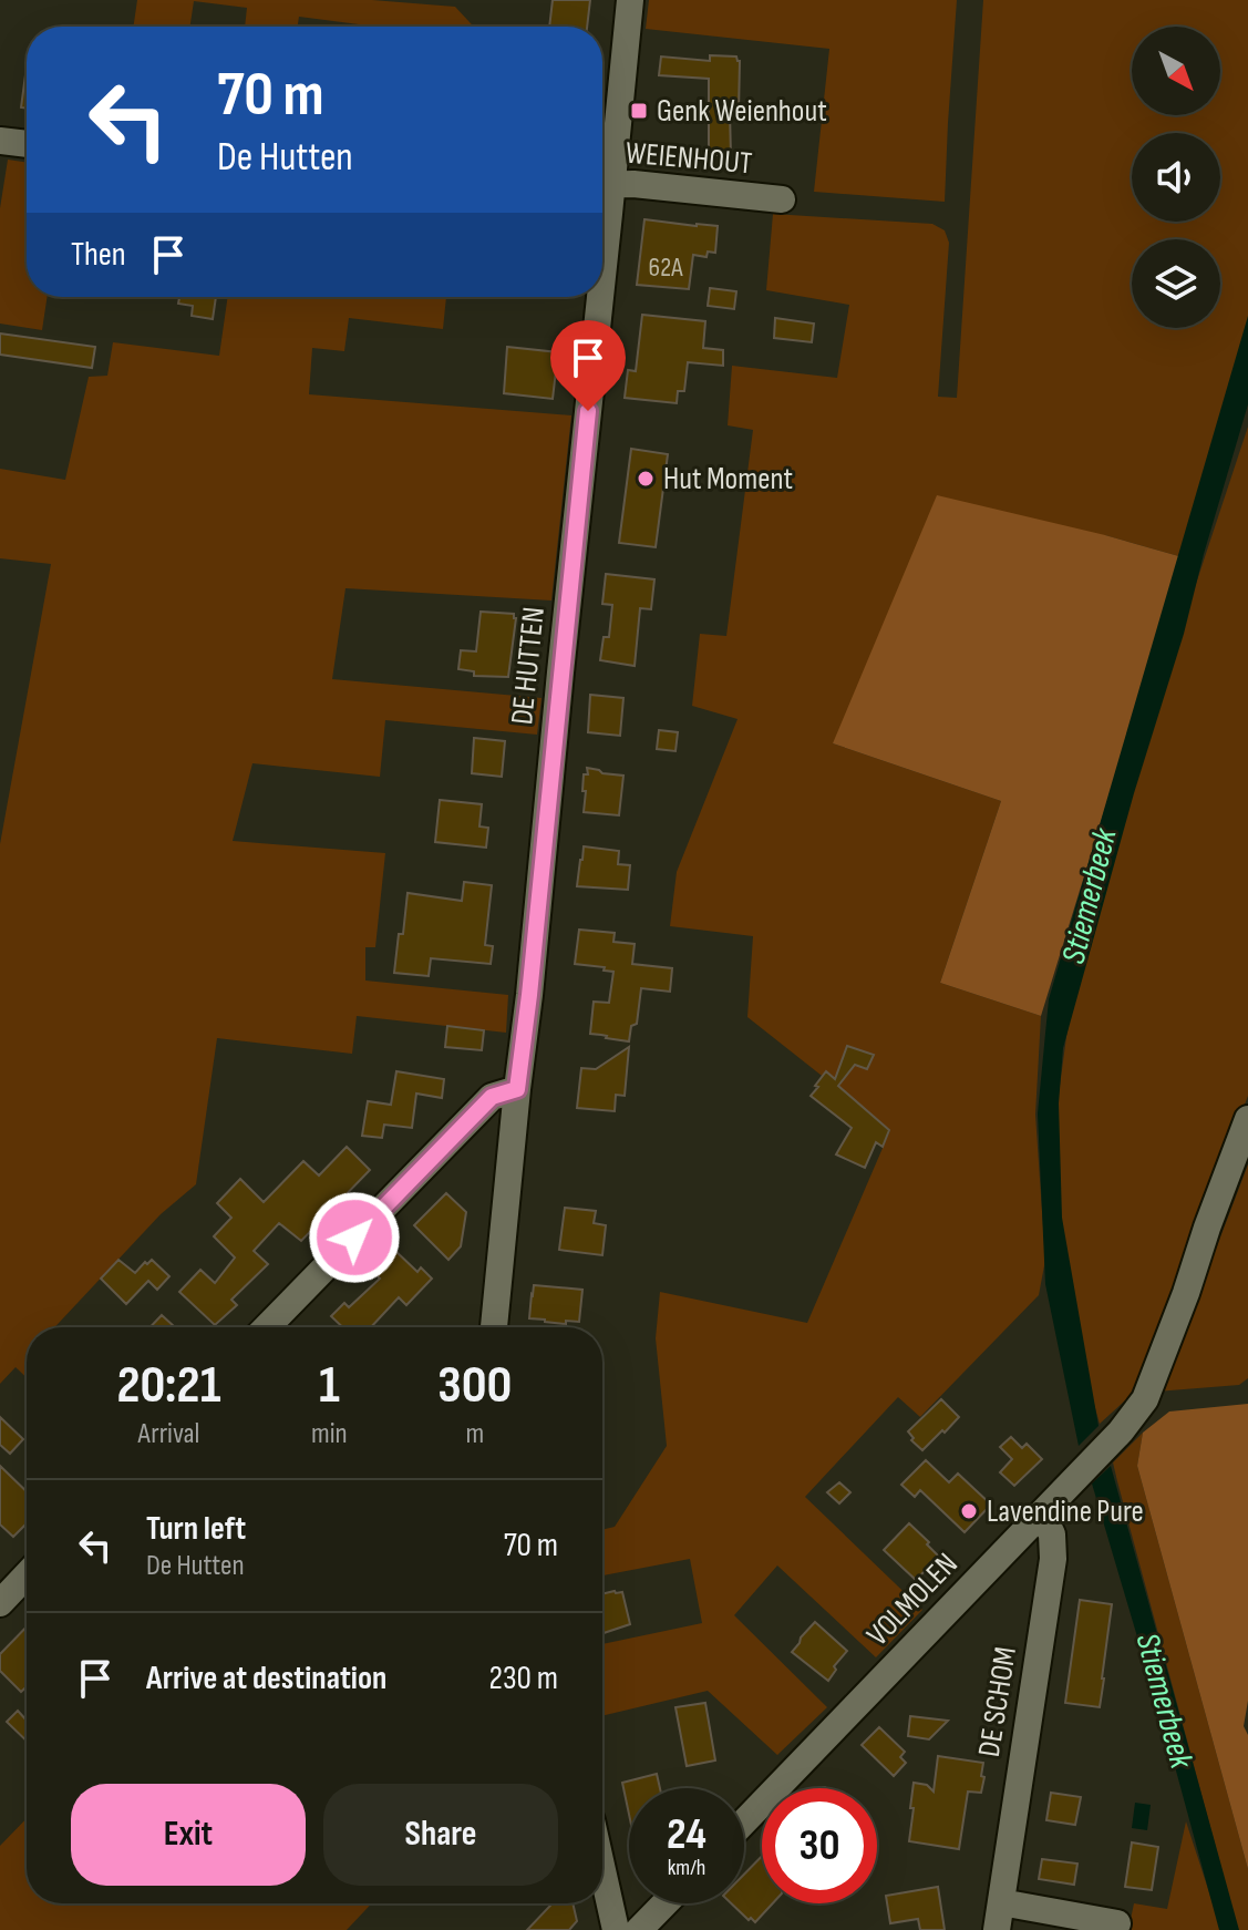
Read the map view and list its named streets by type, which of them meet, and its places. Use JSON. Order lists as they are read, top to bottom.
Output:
{
  "streets": {
    "street": [
      "WEIENHOUT",
      "DE HUTTEN",
      "VOLMOLEN",
      "DE SCHOM"
    ]
  },
  "crossings": [
    ["VOLMOLEN", "DE SCHOM"]
  ],
  "water": ["Stiemerbeek"],
  "places": {
    "transit": ["Genk Weienhout"],
    "other": ["Hut Moment", "Lavendine Pure"]
  },
  "house_numbers": ["62A"],
  "north": "bottom right",
  "page": {
    "turn": ["70 m", "De Hutten"],
    "then": "Then",
    "eta": [
      "20:21",
      "Arrival",
      "1",
      "min",
      "300",
      "m"
    ],
    "list": [
      {
        "name": "Turn left",
        "note": "De Hutten",
        "value": "70 m"
      },
      {
        "name": "Arrive at destination",
        "value": "230 m"
      }
    ],
    "buttons": ["Exit", "Share"],
    "speed": "24 km/h",
    "limit": "30"
  }
}
